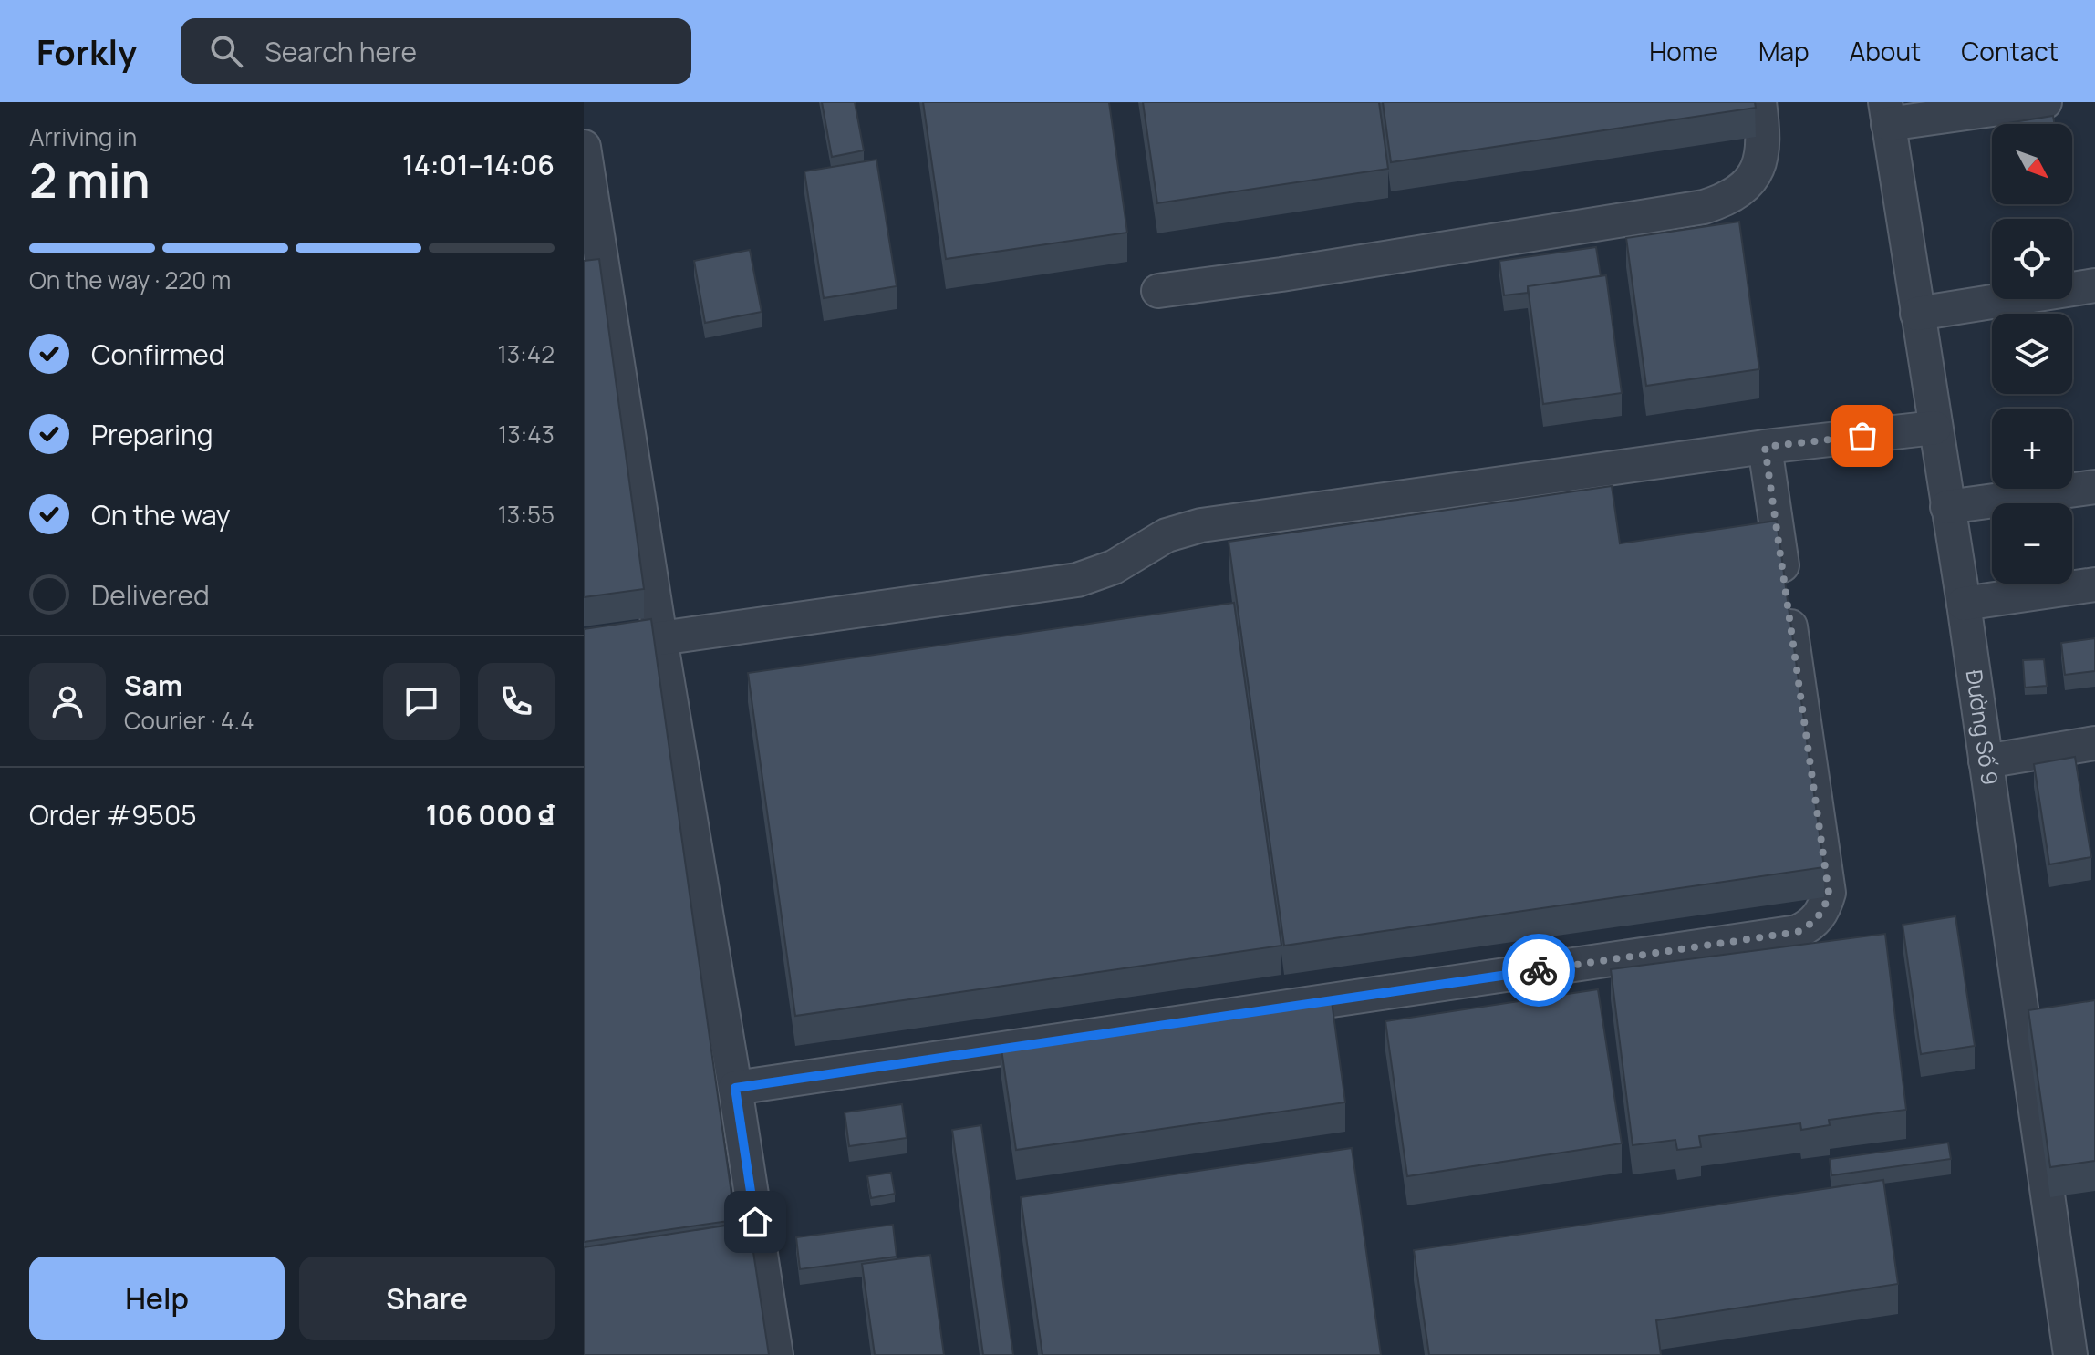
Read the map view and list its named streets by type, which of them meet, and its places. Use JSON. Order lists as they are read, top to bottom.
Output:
{
  "streets": {
    "street": ["Đường Số 9"]
  },
  "north": "bottom right",
  "page": {
    "header": "Forkly",
    "search": "Search here",
    "nav": [
      "Home",
      "Map",
      "About",
      "Contact"
    ],
    "heading": ["2 min", "Arriving in", "14:01–14:06"],
    "panel": [
      "Sam",
      "Courier · 4.4",
      "Order #9505",
      "106 000 ₫"
    ],
    "map_buttons": ["+", "−"],
    "bar": "On the way · 220 m",
    "list": [
      ["Confirmed", "13:42"],
      ["Preparing", "13:43"],
      ["On the way", "13:55"],
      "Delivered"
    ],
    "buttons": ["Help", "Share"]
  }
}
